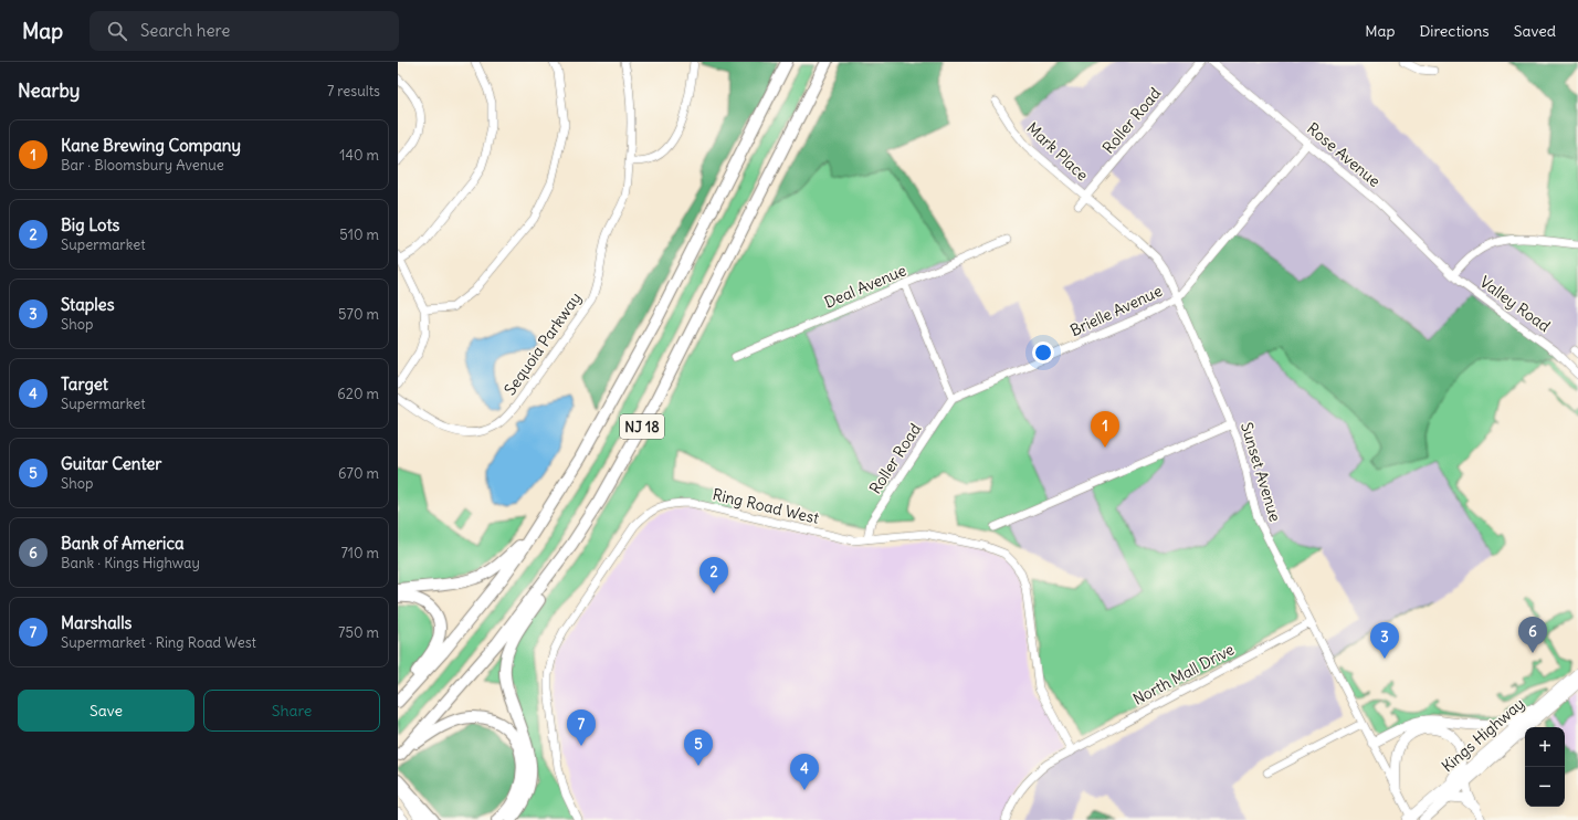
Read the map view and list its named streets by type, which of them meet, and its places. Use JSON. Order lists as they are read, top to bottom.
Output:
{
  "streets": {
    "highway": ["NJ 18"],
    "main road": ["Kings Highway"],
    "street": [
      "Roller Road",
      "Mark Place",
      "Rose Avenue",
      "Deal Avenue",
      "Valley Road",
      "Brielle Avenue",
      "Sequoia Parkway",
      "Sunset Avenue",
      "Ring Road West",
      "North Mall Drive"
    ]
  },
  "crossings": [
    ["Roller Road", "Mark Place"],
    ["Roller Road", "Brielle Avenue"],
    ["Roller Road", "Sunset Avenue"],
    ["Roller Road", "Ring Road West"],
    ["Mark Place", "Sunset Avenue"],
    ["Rose Avenue", "Valley Road"],
    ["Rose Avenue", "Brielle Avenue"],
    ["Brielle Avenue", "Sunset Avenue"],
    ["Sunset Avenue", "North Mall Drive"],
    ["Sunset Avenue", "Kings Highway"],
    ["Ring Road West", "North Mall Drive"]
  ],
  "page": {
    "header": "Map",
    "search": "Search here",
    "nav": ["Map", "Directions", "Saved"],
    "heading": ["Nearby", "7 results"],
    "list": [
      {
        "mark": "1",
        "name": "Kane Brewing Company",
        "note": "Bar · Bloomsbury Avenue",
        "value": "140 m"
      },
      {
        "mark": "2",
        "name": "Big Lots",
        "note": "Supermarket",
        "value": "510 m"
      },
      {
        "mark": "3",
        "name": "Staples",
        "note": "Shop",
        "value": "570 m"
      },
      {
        "mark": "4",
        "name": "Target",
        "note": "Supermarket",
        "value": "620 m"
      },
      {
        "mark": "5",
        "name": "Guitar Center",
        "note": "Shop",
        "value": "670 m"
      },
      {
        "mark": "6",
        "name": "Bank of America",
        "note": "Bank · Kings Highway",
        "value": "710 m"
      },
      {
        "mark": "7",
        "name": "Marshalls",
        "note": "Supermarket · Ring Road West",
        "value": "750 m"
      }
    ],
    "pins": [
      "1",
      "2",
      "6",
      "3",
      "7",
      "5",
      "4"
    ],
    "buttons": ["Save", "Share"],
    "map_buttons": ["+", "−"]
  }
}
